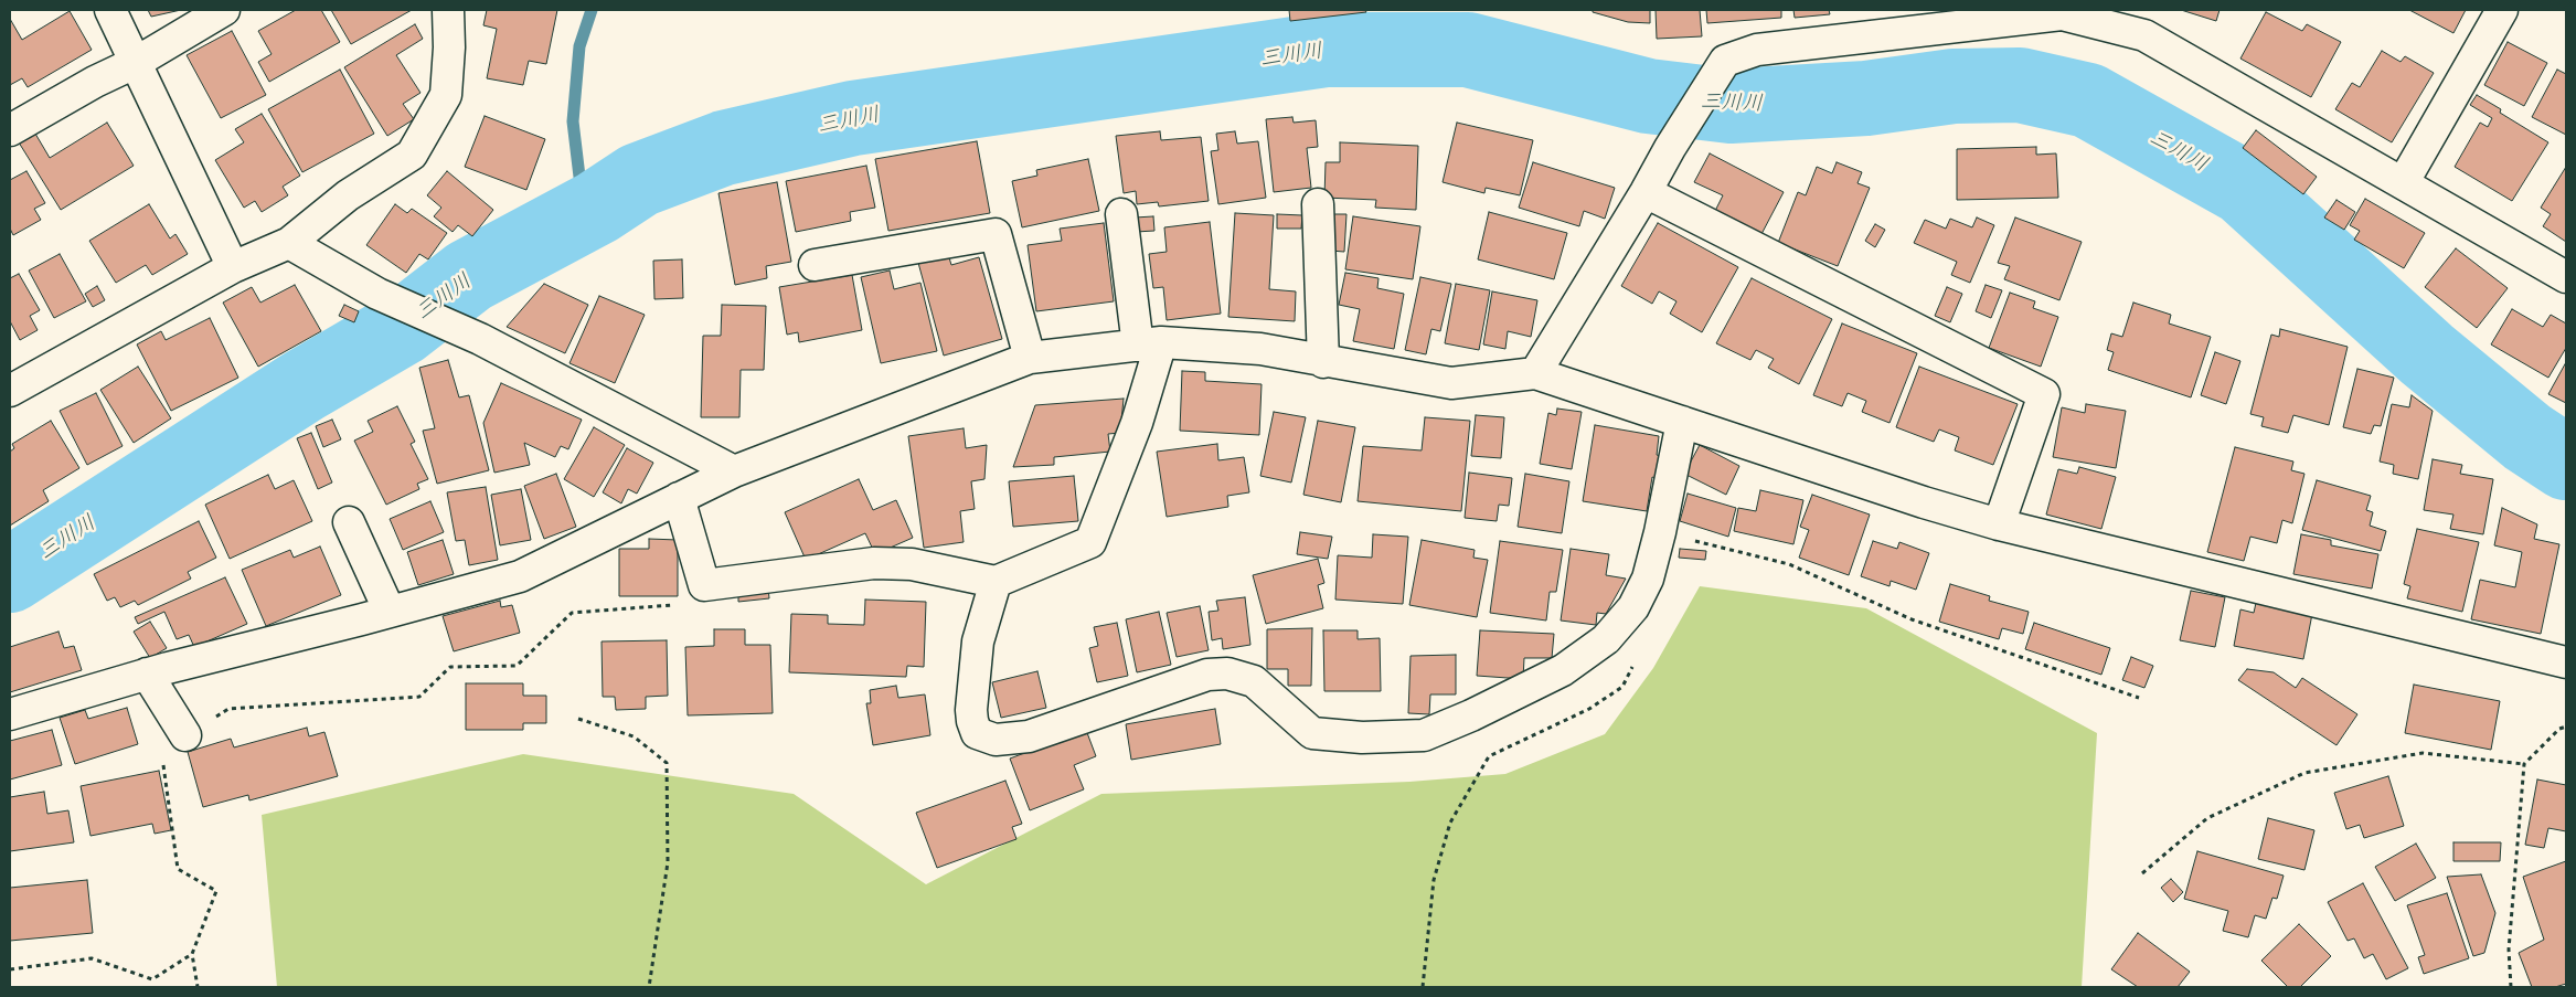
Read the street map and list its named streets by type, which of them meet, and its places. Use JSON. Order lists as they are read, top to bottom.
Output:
{
  "water": ["三川川"]
}
